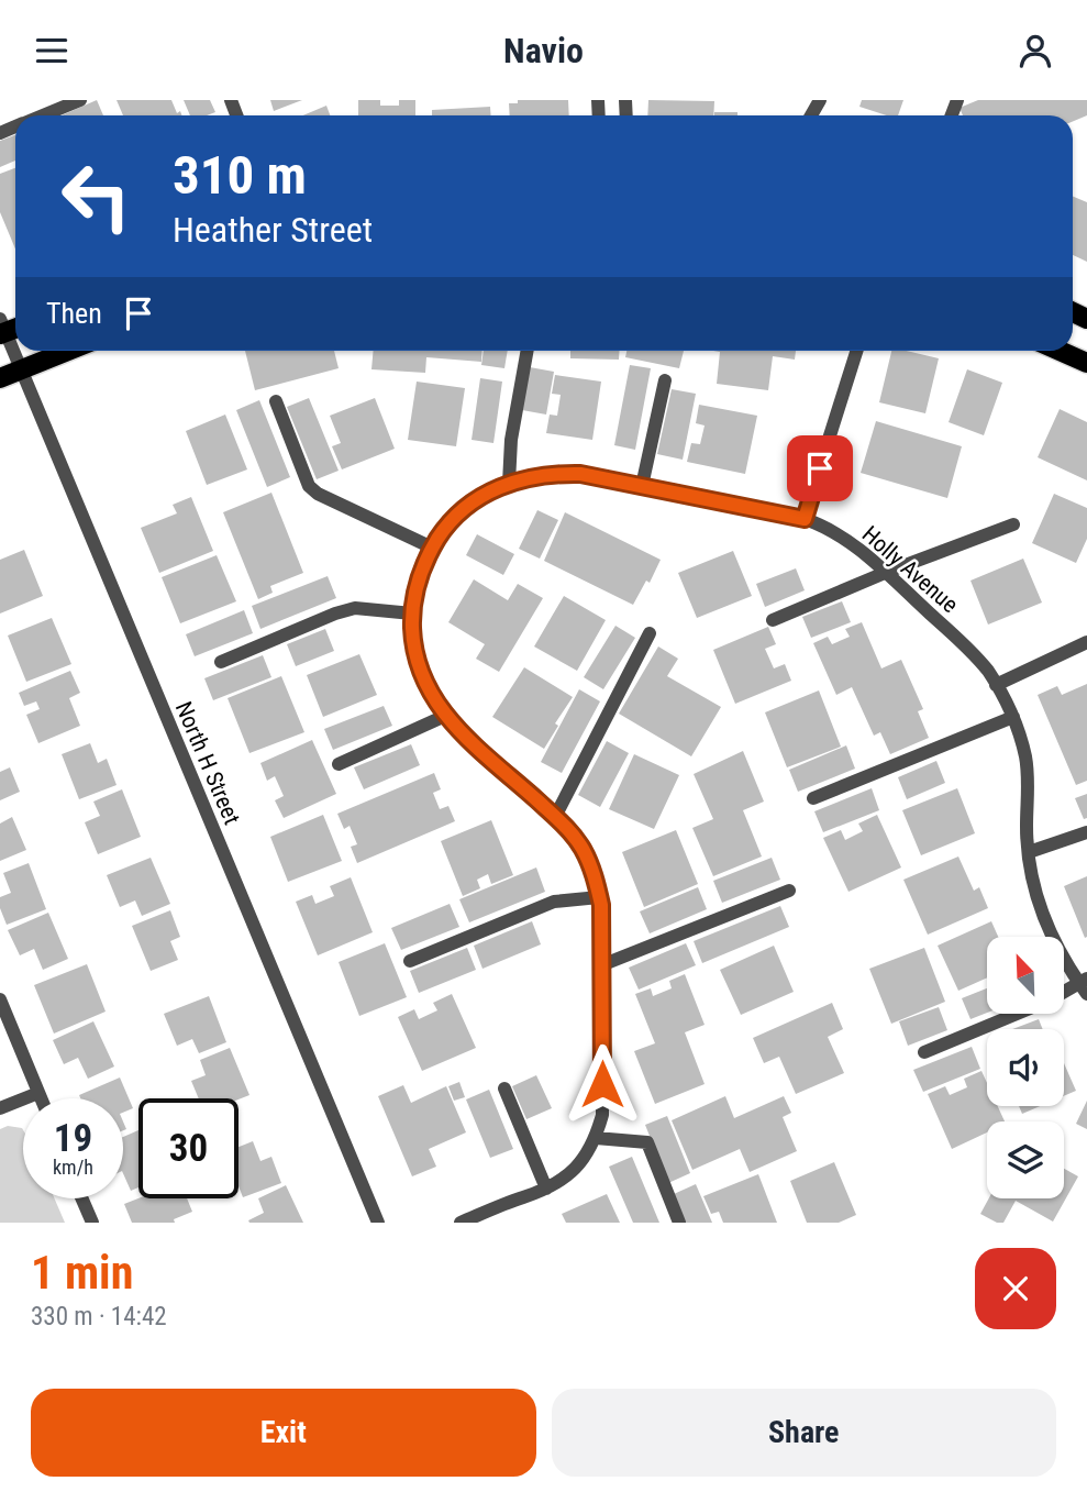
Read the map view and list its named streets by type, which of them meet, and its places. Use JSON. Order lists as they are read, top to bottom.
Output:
{
  "streets": {
    "street": ["Holly Avenue", "North H Street"]
  },
  "north": "top left",
  "page": {
    "header": "Navio",
    "turn": ["310 m", "Heather Street"],
    "then": "Then",
    "speed": "19 km/h",
    "limit": "30",
    "heading": ["1 min", "330 m · 14:42"],
    "buttons": ["Exit", "Share"]
  }
}
